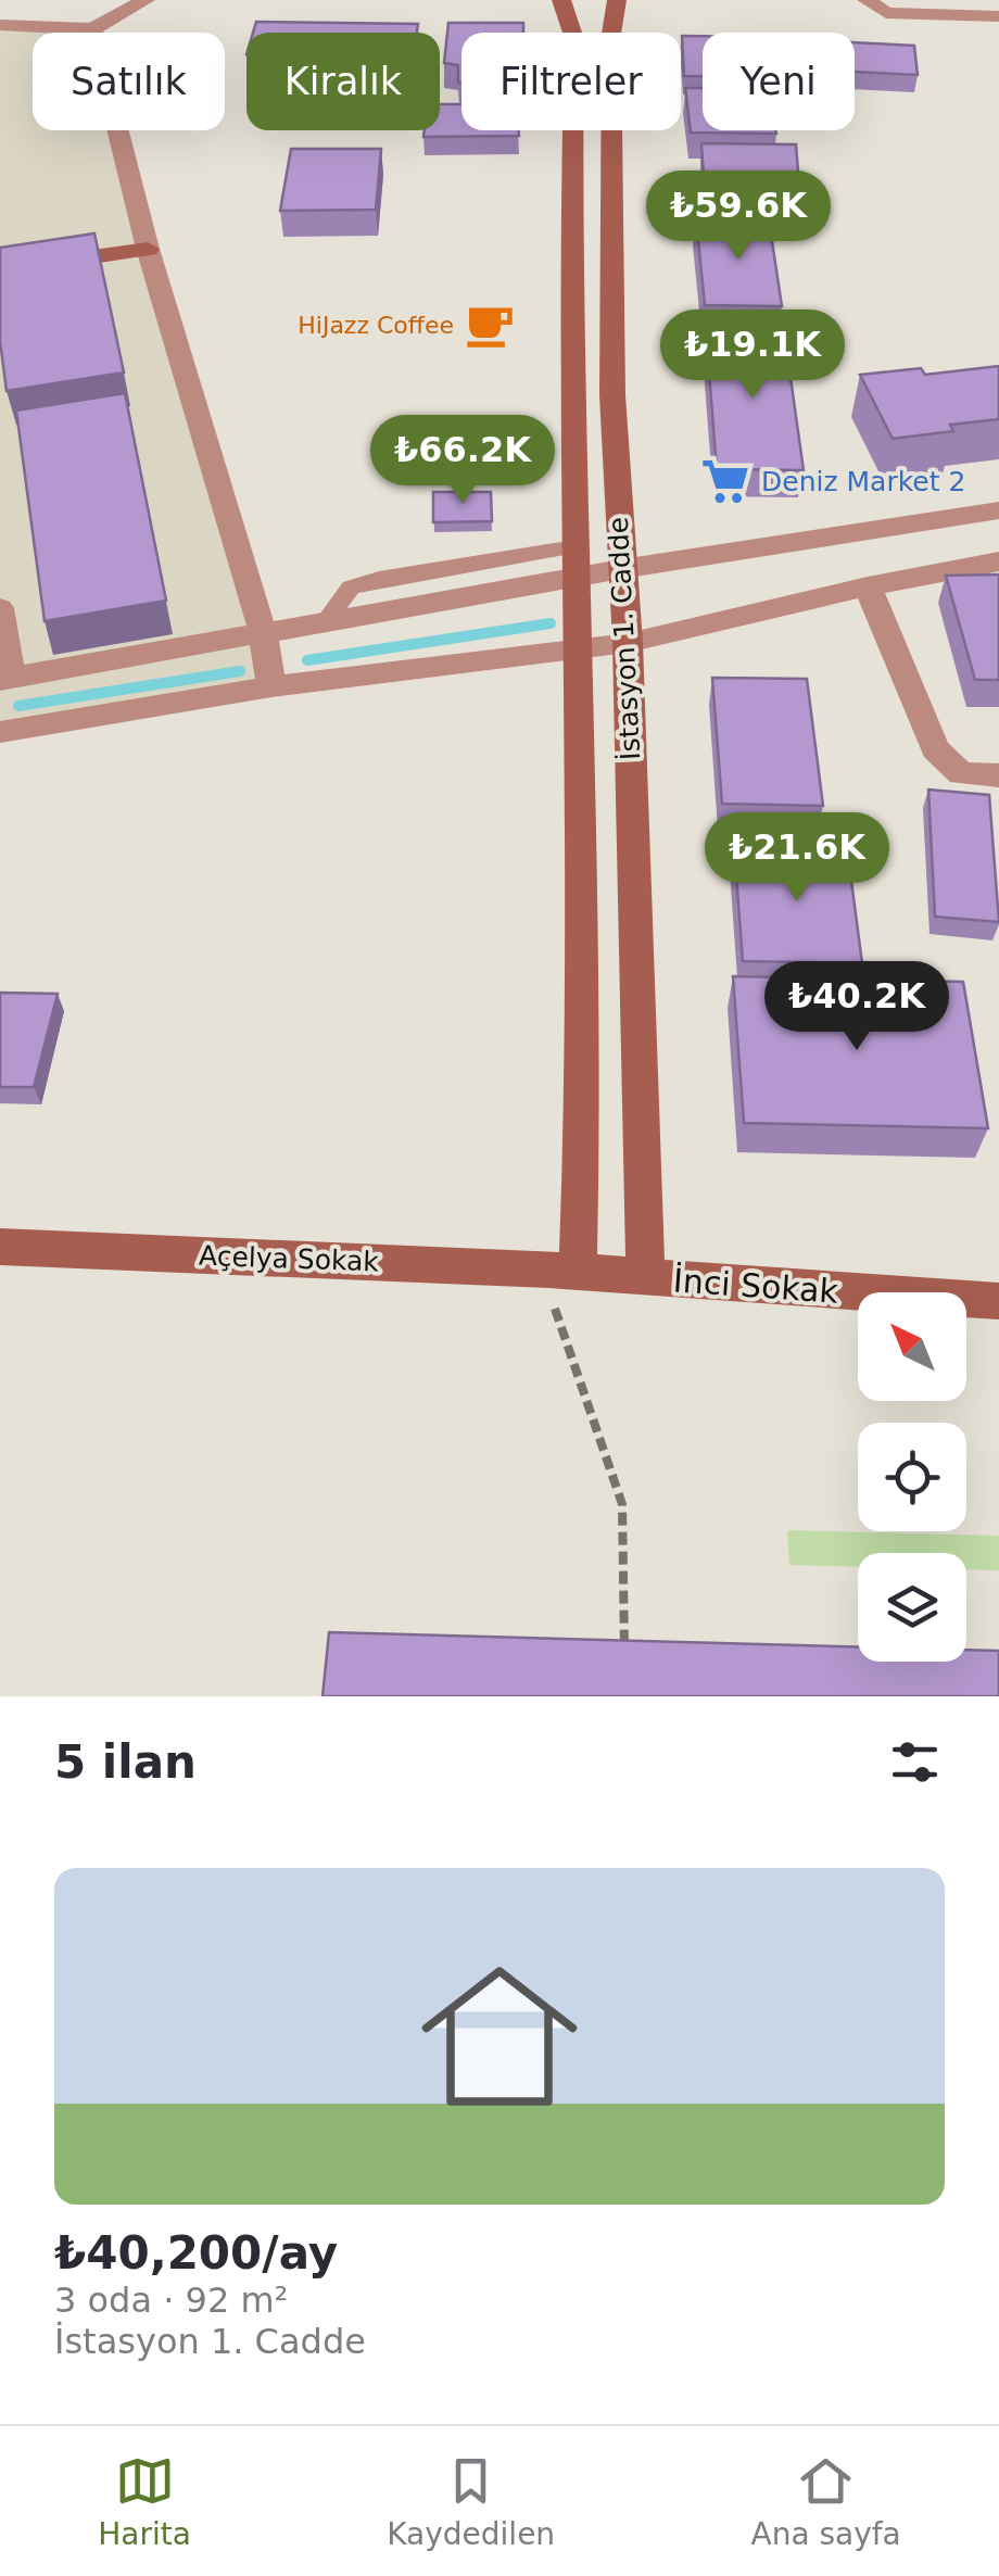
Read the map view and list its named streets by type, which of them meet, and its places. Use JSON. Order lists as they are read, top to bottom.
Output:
{
  "streets": {
    "main road": ["İstasyon 1. Cadde", "Açelya Sokak", "İnci Sokak"]
  },
  "crossings": [
    ["İstasyon 1. Cadde", "Açelya Sokak"],
    ["İstasyon 1. Cadde", "İnci Sokak"],
    ["Açelya Sokak", "İnci Sokak"]
  ],
  "places": {
    "cafe": ["HiJazz Coffee"],
    "supermarket": ["Deniz Market 2"]
  },
  "north": "top left",
  "page": {
    "chip": [
      "Satılık",
      "Kiralık",
      "Filtreler",
      "Yeni"
    ],
    "price": [
      "₺59.6K",
      "₺19.1K",
      "₺66.2K",
      "₺21.6K",
      "₺40.2K"
    ],
    "heading": "5 ilan",
    "list": [
      {
        "name": "₺40,200/ay",
        "note": "3 oda · 92 m² · İstasyon 1. Cadde"
      }
    ],
    "tabs": ["Harita", "Kaydedilen", "Ana sayfa"]
  }
}
